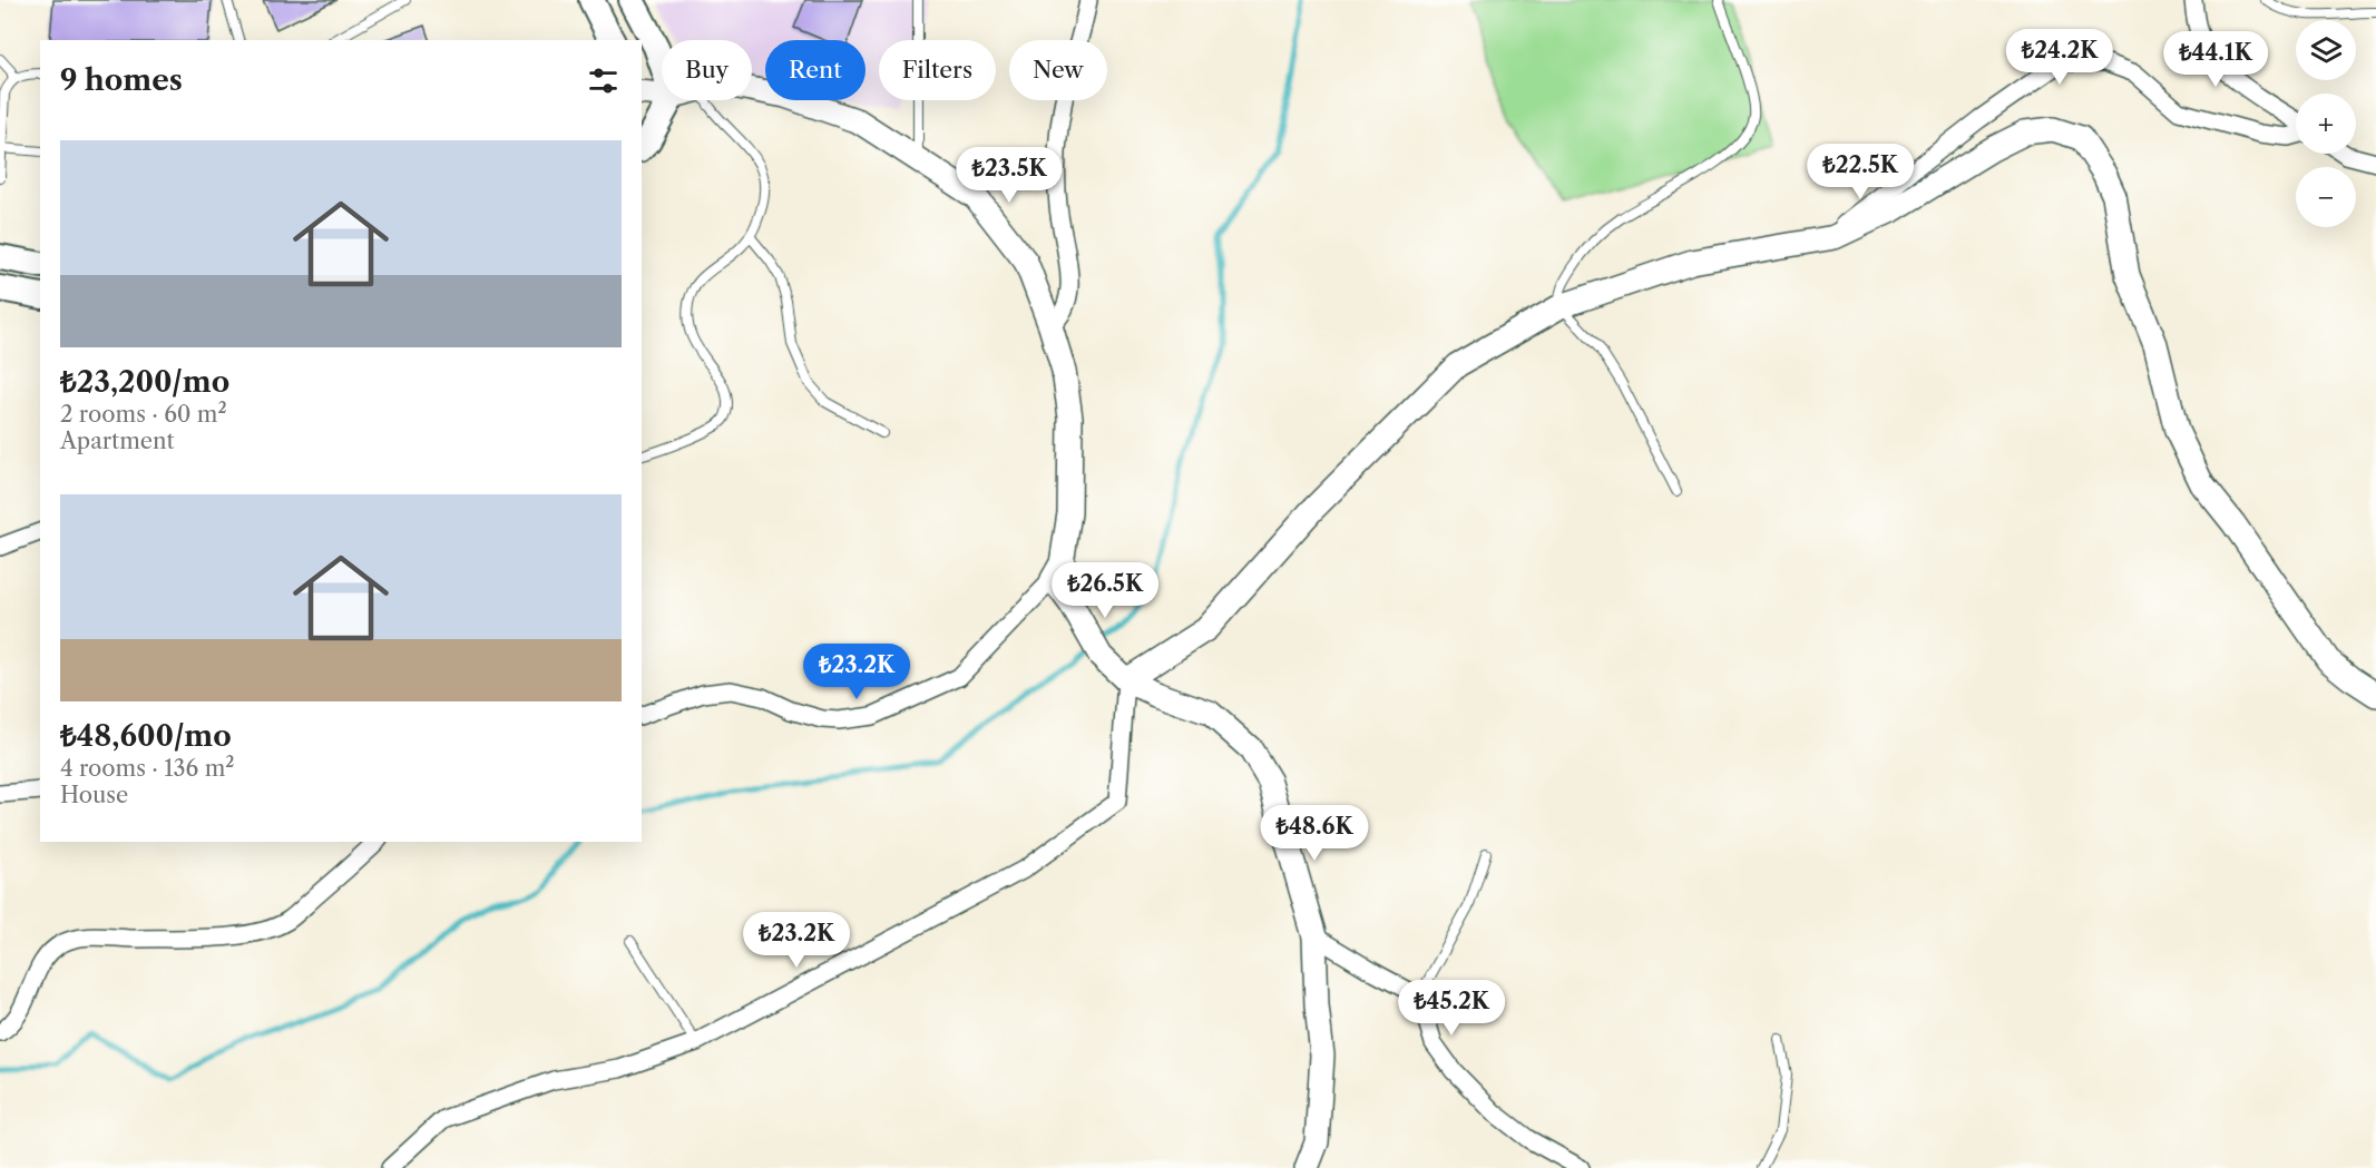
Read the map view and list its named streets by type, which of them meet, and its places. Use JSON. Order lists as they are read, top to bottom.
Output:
{
  "page": {
    "map_buttons": ["+", "−"],
    "price": [
      "₺24.2K",
      "₺44.1K",
      "₺22.5K",
      "₺23.5K",
      "₺26.5K",
      "₺23.2K",
      "₺48.6K",
      "₺23.2K",
      "₺45.2K"
    ],
    "chip": [
      "Buy",
      "Rent",
      "Filters",
      "New"
    ],
    "heading": "9 homes",
    "list": [
      {
        "name": "₺23,200/mo",
        "note": "2 rooms · 60 m² · Apartment"
      },
      {
        "name": "₺48,600/mo",
        "note": "4 rooms · 136 m² · House"
      }
    ]
  }
}
